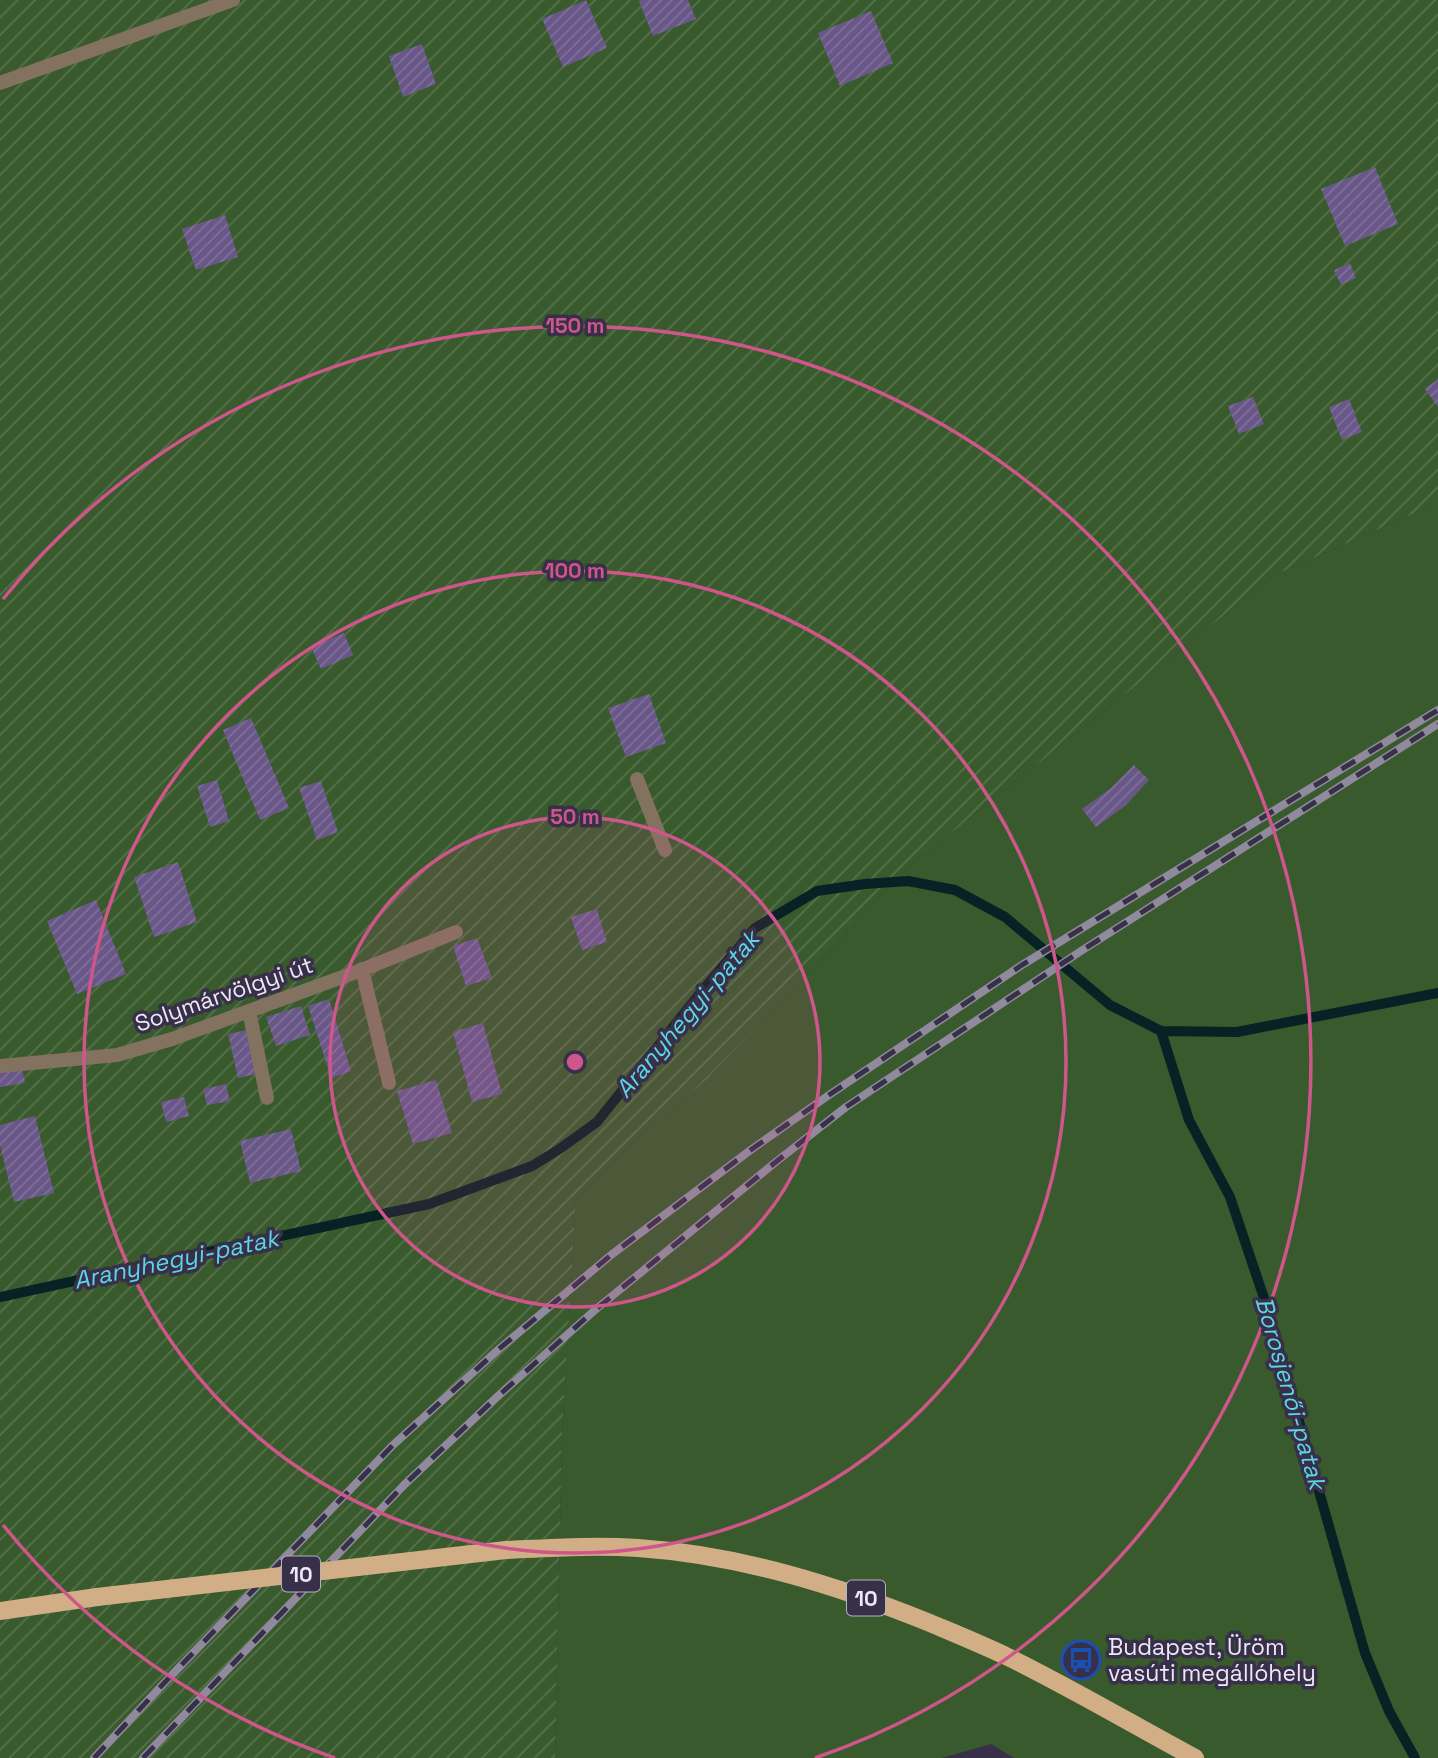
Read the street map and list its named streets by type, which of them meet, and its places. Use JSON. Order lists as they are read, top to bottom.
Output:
{
  "streets": {
    "main road": ["10"],
    "street": ["Solymárvölgyi út"]
  },
  "water": ["Aranyhegyi-patak", "Borosjenői-patak"],
  "places": {
    "bus stop": ["Budapest, Üröm vasúti megállóhely"]
  },
  "rings": ["150 m", "100 m", "50 m"]
}
